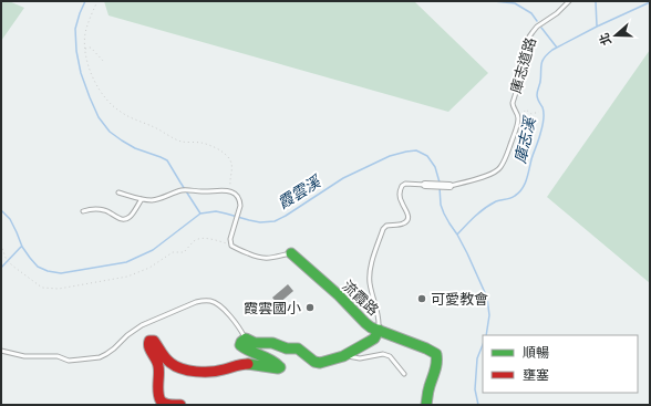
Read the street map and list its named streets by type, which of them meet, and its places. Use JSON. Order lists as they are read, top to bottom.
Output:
{
  "streets": {
    "street": ["流霞路"],
    "lane": ["庫志道路"]
  },
  "water": ["庫志溪", "霞雲溪"],
  "places": ["可愛教會", "霞雲國小"],
  "legend": ["順暢", "壅塞"],
  "north": "left"
}
